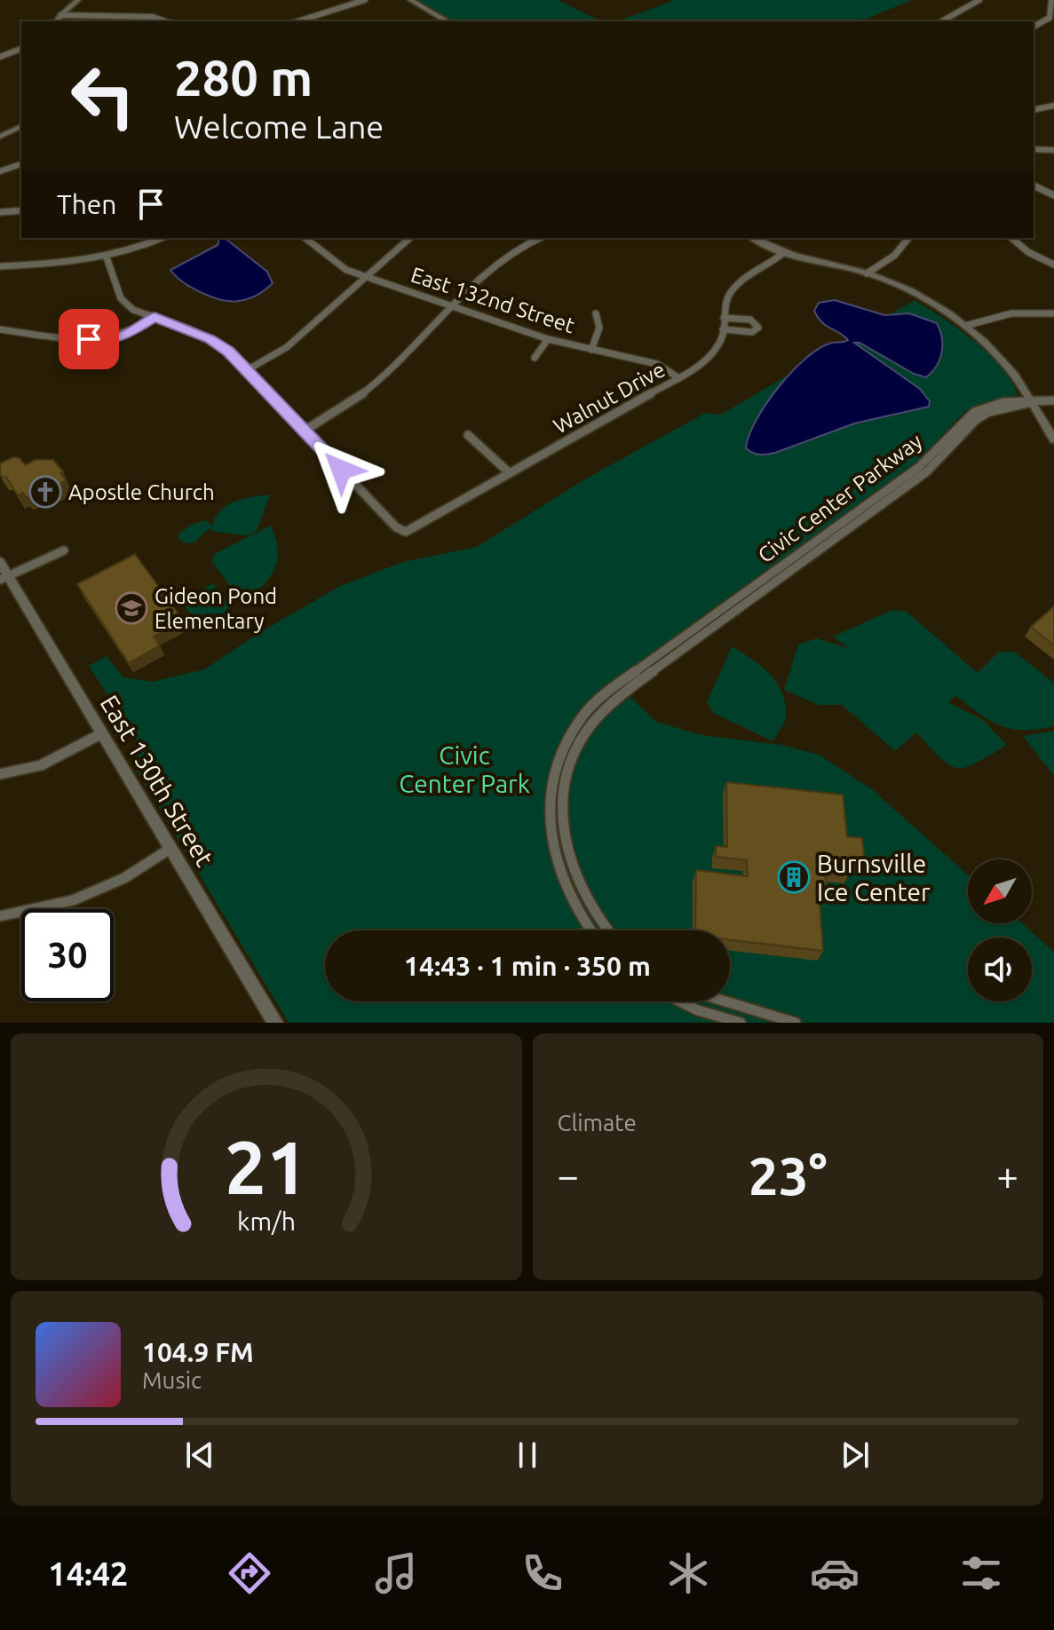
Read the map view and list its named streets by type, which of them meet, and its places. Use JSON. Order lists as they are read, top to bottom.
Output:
{
  "streets": {
    "street": [
      "East 132nd Street",
      "Walnut Drive",
      "Civic Center Parkway",
      "East 130th Street"
    ]
  },
  "crossings": [
    ["East 132nd Street", "Walnut Drive"]
  ],
  "parks": ["Civic Center Park"],
  "places": {
    "church": ["Apostle Church"],
    "school or university": ["Gideon Pond Elementary"],
    "building": ["Burnsville Ice Center"]
  },
  "north": "bottom left",
  "page": {
    "turn": ["280 m", "Welcome Lane"],
    "then": "Then",
    "limit": "30",
    "trip": "14:43 · 1 min · 350 m",
    "tile": "Climate",
    "heat": ["−", "23°", "+"],
    "song": ["104.9 FM", "Music"],
    "tabs": "14:42",
    "gauge": ["21", "km/h"]
  }
}
